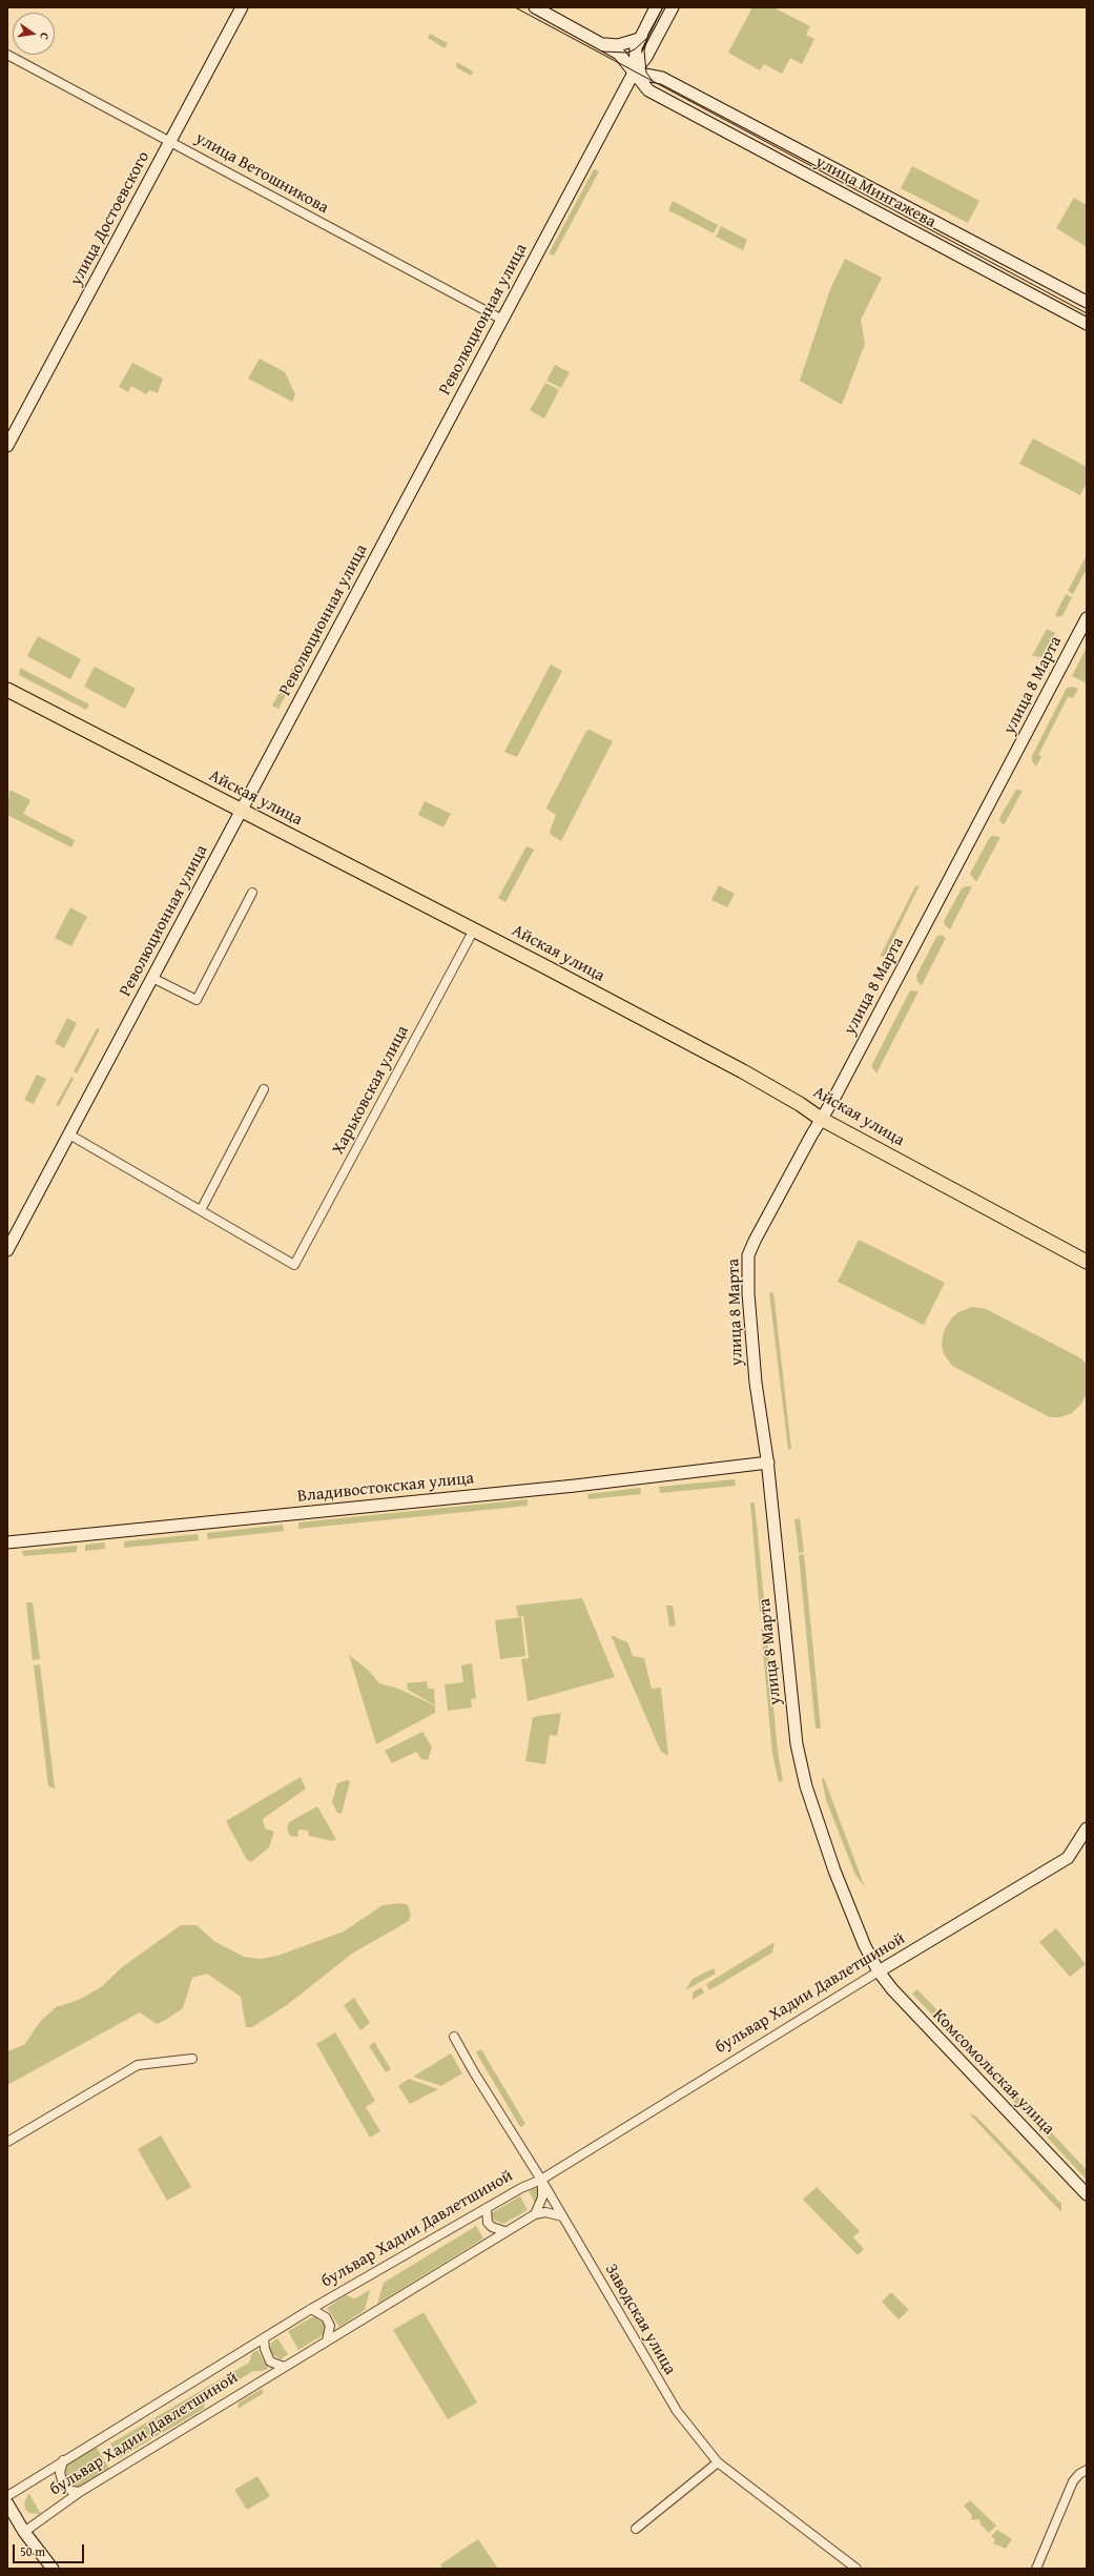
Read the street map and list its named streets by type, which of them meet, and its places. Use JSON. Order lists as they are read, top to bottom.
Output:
{
  "streets": {
    "main road": [
      "улица Мингажева",
      "улица Достоевского",
      "Революционная улица",
      "улица 8 Марта",
      "Айская улица",
      "Владивостокская улица",
      "бульвар Хадии Давлетшиной",
      "Комсомольская улица"
    ],
    "street": ["улица Ветошникова", "Харьковская улица", "Заводская улица"]
  },
  "crossings": [
    ["улица Ветошникова", "улица Достоевского"],
    ["улица Ветошникова", "Революционная улица"],
    ["улица Мингажева", "Революционная улица"],
    ["Революционная улица", "Айская улица"],
    ["улица 8 Марта", "Айская улица"],
    ["улица 8 Марта", "Владивостокская улица"],
    ["улица 8 Марта", "бульвар Хадии Давлетшиной"],
    ["улица 8 Марта", "Комсомольская улица"],
    ["Айская улица", "Харьковская улица"],
    ["бульвар Хадии Давлетшиной", "Комсомольская улица"],
    ["бульвар Хадии Давлетшиной", "Заводская улица"]
  ],
  "scale_bar": "50 m",
  "north": "right"
}
